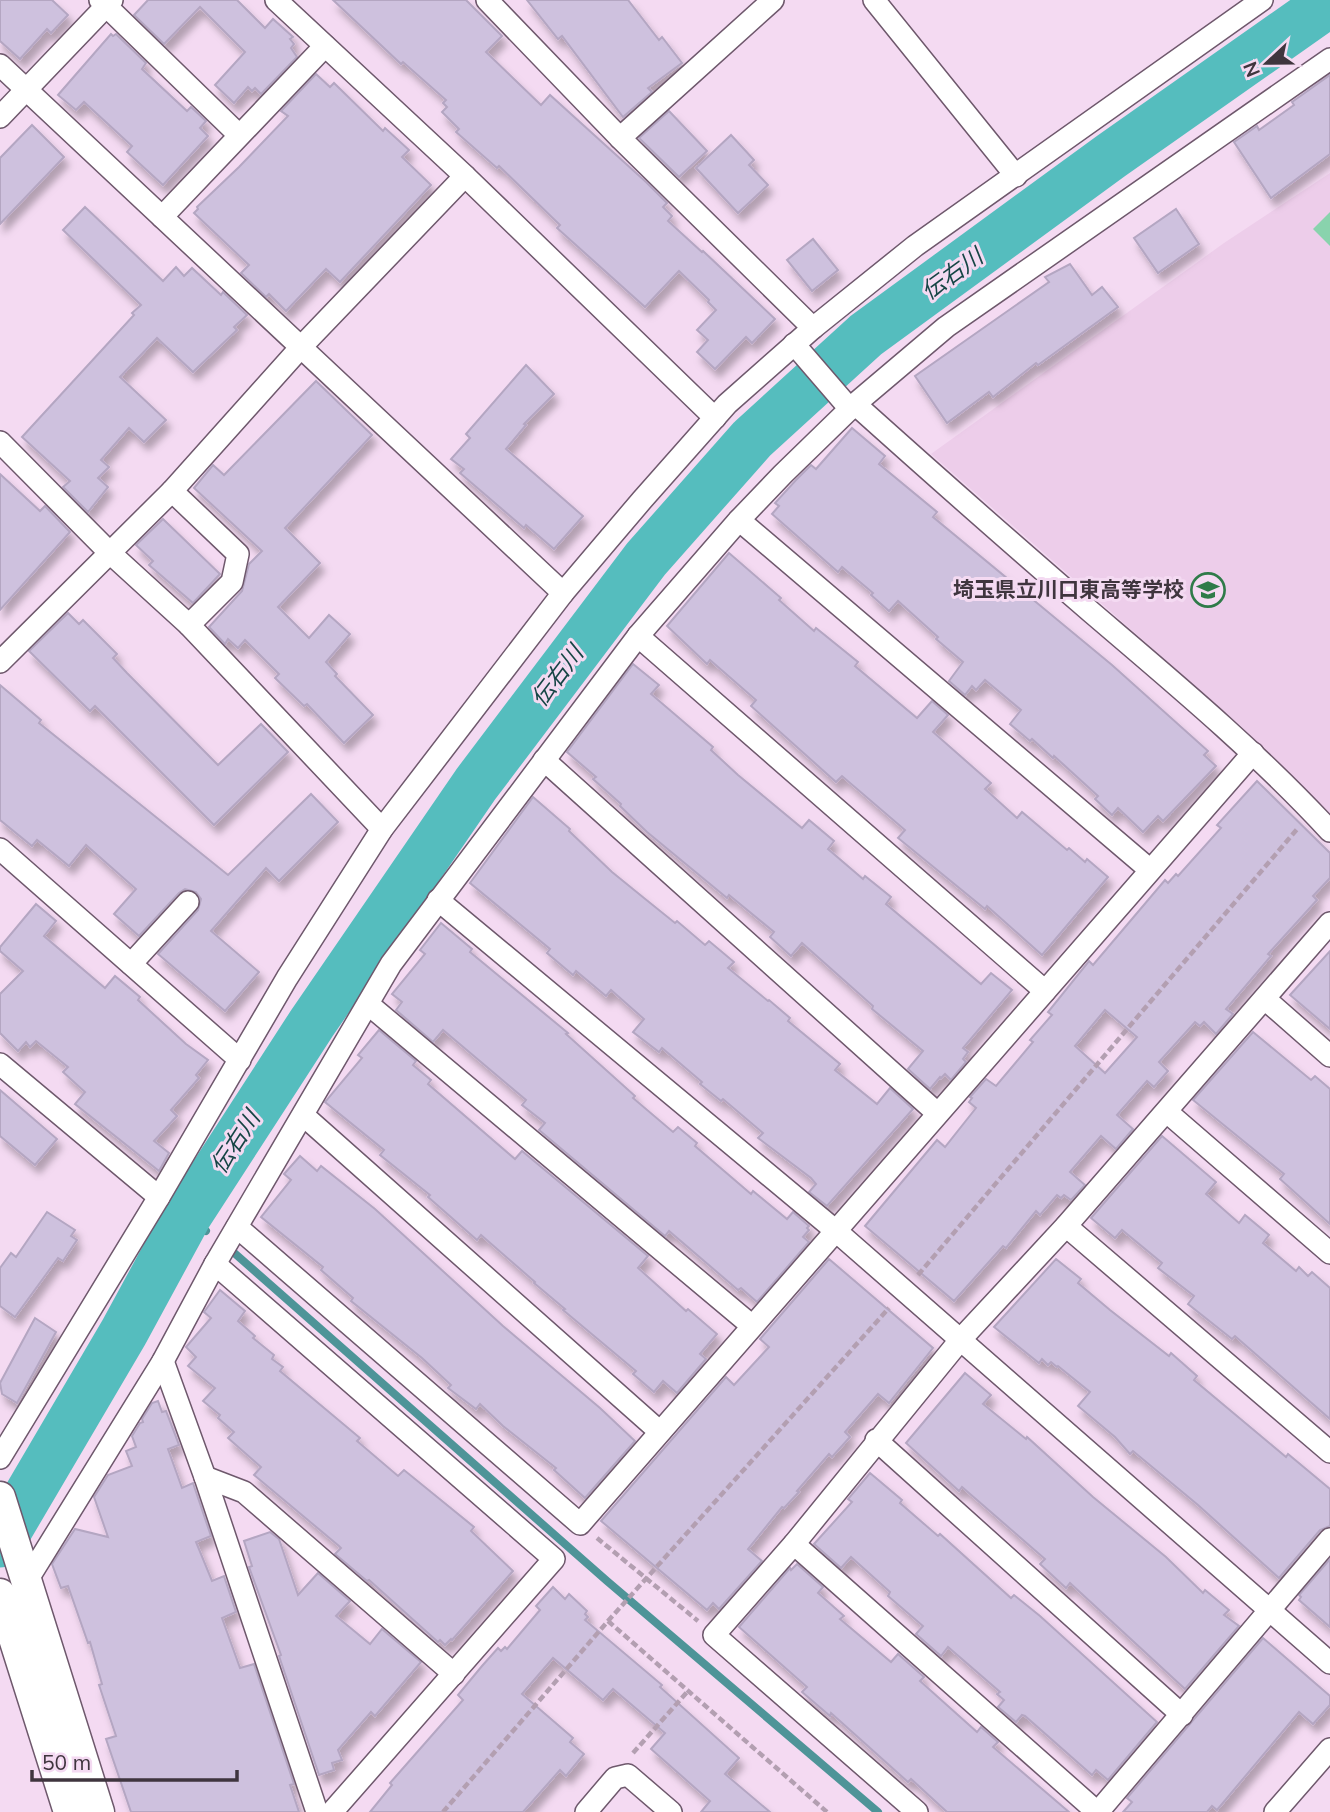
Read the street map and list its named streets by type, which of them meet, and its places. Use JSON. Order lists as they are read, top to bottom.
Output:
{
  "water": ["伝右川"],
  "places": {
    "school or university": ["埼玉県立川口東高等学校"]
  },
  "scale_bar": "50 m",
  "north": "left"
}
